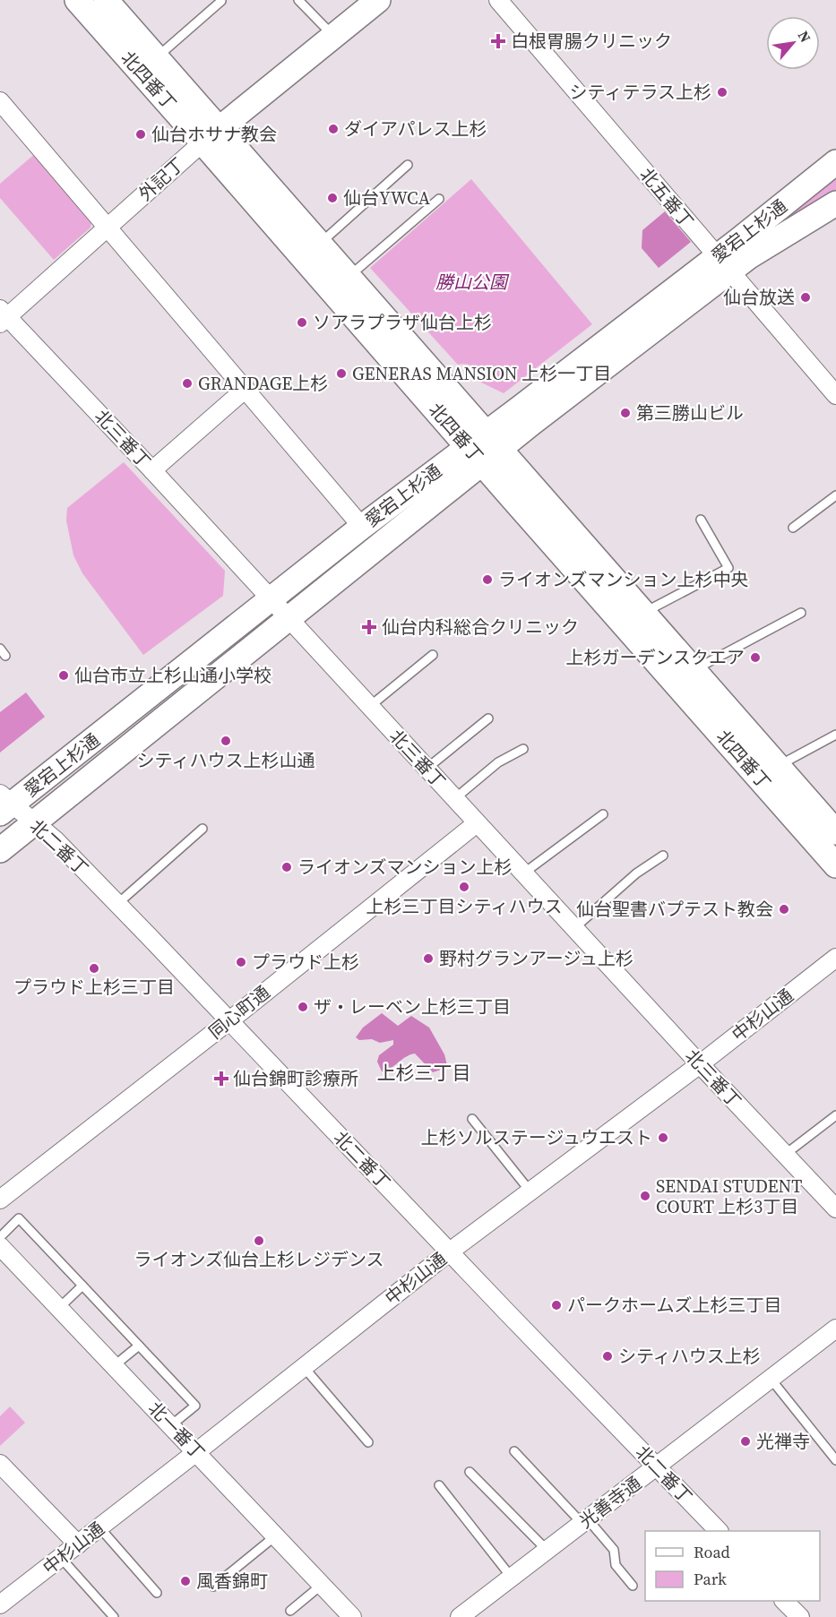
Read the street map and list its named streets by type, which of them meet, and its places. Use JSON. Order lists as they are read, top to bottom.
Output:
{
  "streets": {
    "street": [
      "北四番丁",
      "外記丁",
      "北五番丁",
      "愛宕上杉通",
      "北三番丁",
      "北二番丁",
      "同心町通",
      "中杉山通",
      "北一番丁",
      "光善寺通"
    ]
  },
  "crossings": [
    ["北四番丁", "外記丁"],
    ["北四番丁", "愛宕上杉通"],
    ["外記丁", "北三番丁"],
    ["北五番丁", "愛宕上杉通"],
    ["愛宕上杉通", "北三番丁"],
    ["愛宕上杉通", "北二番丁"],
    ["北三番丁", "同心町通"],
    ["北三番丁", "中杉山通"],
    ["北二番丁", "同心町通"],
    ["北二番丁", "中杉山通"],
    ["北二番丁", "光善寺通"],
    ["中杉山通", "北一番丁"]
  ],
  "districts": ["上杉三丁目"],
  "parks": ["勝山公園"],
  "places": {
    "health": ["白根胃腸クリニック", "仙台内科総合クリニック", "仙台錦町診療所"],
    "other": [
      "シティテラス上杉",
      "ダイアパレス上杉",
      "仙台ホサナ教会",
      "仙台YWCA",
      "仙台放送",
      "ソアラプラザ仙台上杉",
      "GENERAS MANSION 上杉一丁目",
      "GRANDAGE上杉",
      "第三勝山ビル",
      "ライオンズマンション上杉中央",
      "上杉ガーデンスクエア",
      "仙台市立上杉山通小学校",
      "シティハウス上杉山通",
      "ライオンズマンション上杉",
      "上杉三丁目シティハウス",
      "仙台聖書バプテスト教会",
      "野村グランアージュ上杉",
      "プラウド上杉",
      "プラウド上杉三丁目",
      "ザ・レーベン上杉三丁目",
      "上杉ソルステージュウエスト",
      "SENDAI STUDENT COURT 上杉3丁目",
      "ライオンズ仙台上杉レジデンス",
      "パークホームズ上杉三丁目",
      "シティハウス上杉",
      "光禅寺",
      "風香錦町"
    ]
  },
  "legend": ["Road", "Park"],
  "north": "top right"
}
